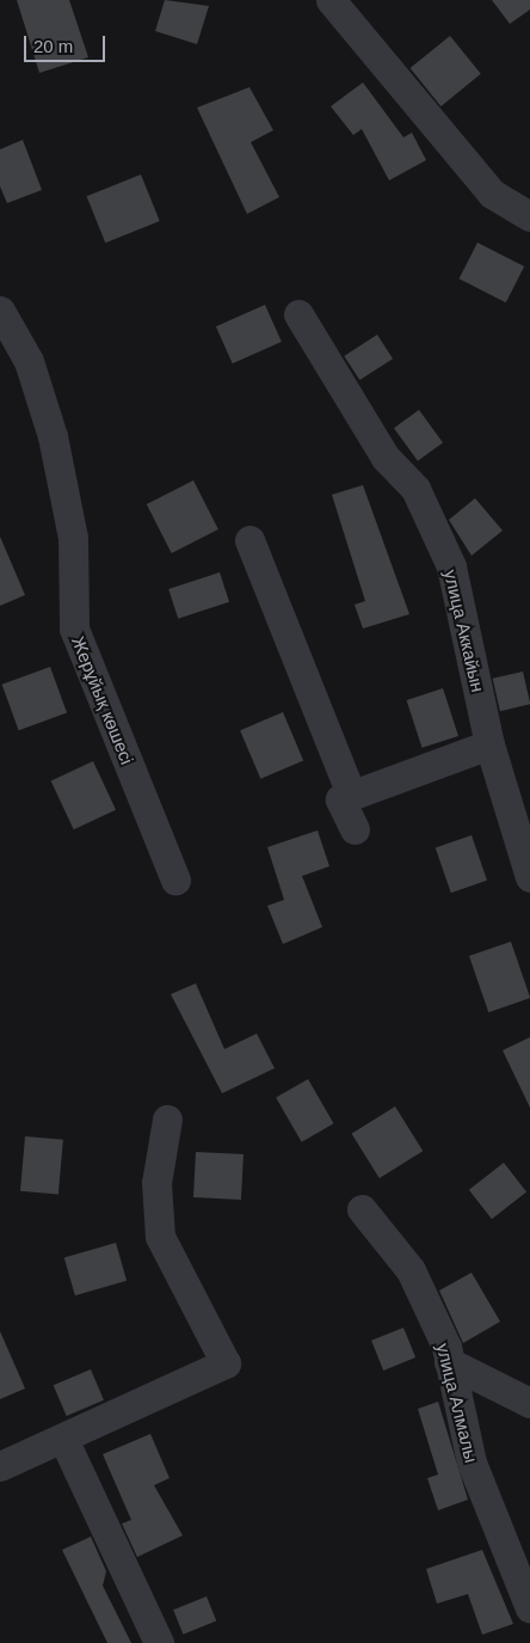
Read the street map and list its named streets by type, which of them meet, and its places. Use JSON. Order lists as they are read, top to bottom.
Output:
{
  "streets": {
    "street": ["улица Аккайын", "Жерұйық көшесі", "улица Алмалы"]
  },
  "scale_bar": "20 m"
}
